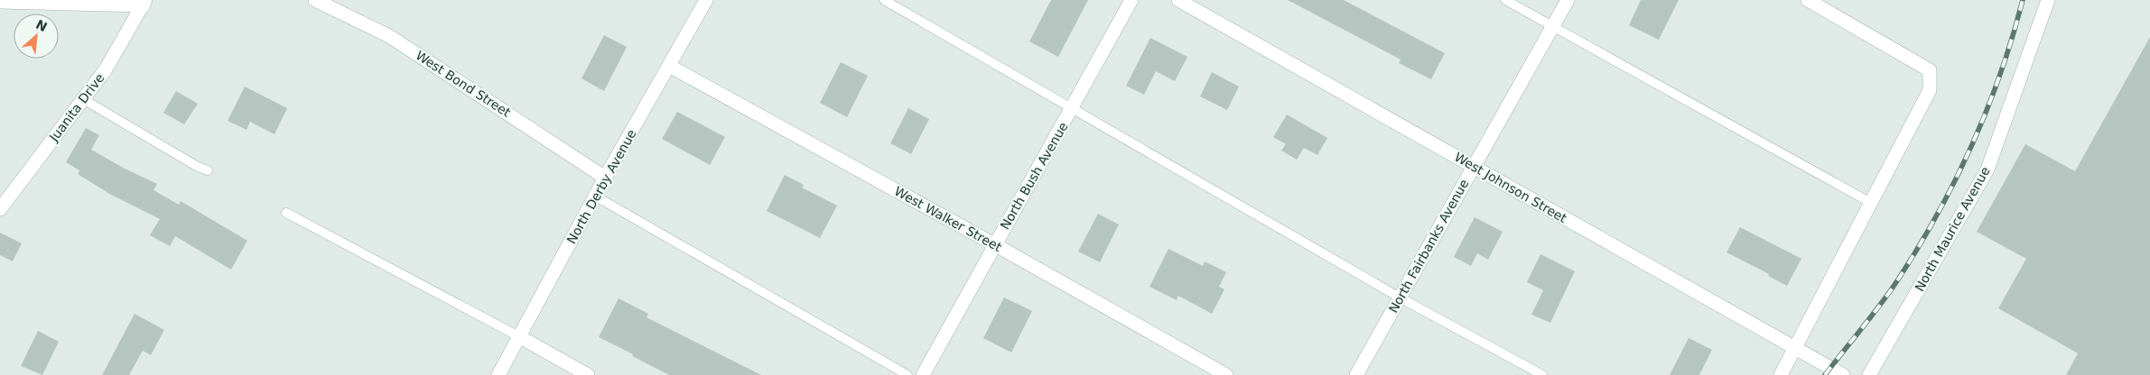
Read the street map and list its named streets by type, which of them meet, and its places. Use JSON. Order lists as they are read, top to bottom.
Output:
{
  "streets": {
    "street": [
      "West Bond Street",
      "Juanita Drive",
      "North Bush Avenue",
      "North Derby Avenue",
      "West Johnson Street",
      "West Walker Street",
      "North Maurice Avenue",
      "North Fairbanks Avenue"
    ]
  },
  "crossings": [
    ["West Bond Street", "North Derby Avenue"],
    ["North Bush Avenue", "West Walker Street"],
    ["North Derby Avenue", "West Walker Street"],
    ["West Johnson Street", "North Fairbanks Avenue"]
  ],
  "north": "top right"
}
